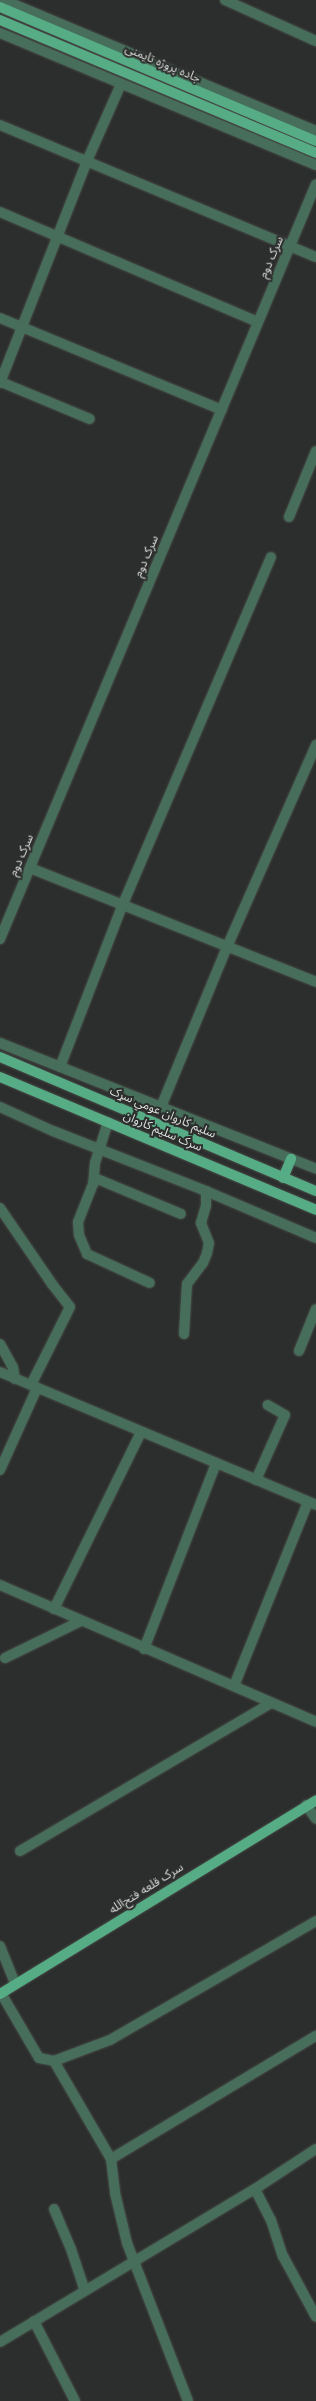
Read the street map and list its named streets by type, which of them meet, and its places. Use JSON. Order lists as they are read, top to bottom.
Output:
{
  "streets": {
    "main road": [
      "جاده پروژه تایمنی",
      "سلیم کاروان عومي سړک",
      "سرک سلیم کاروان",
      "سرک قلعه فتح‌الله"
    ],
    "street": ["سرک دوم"]
  }
}
